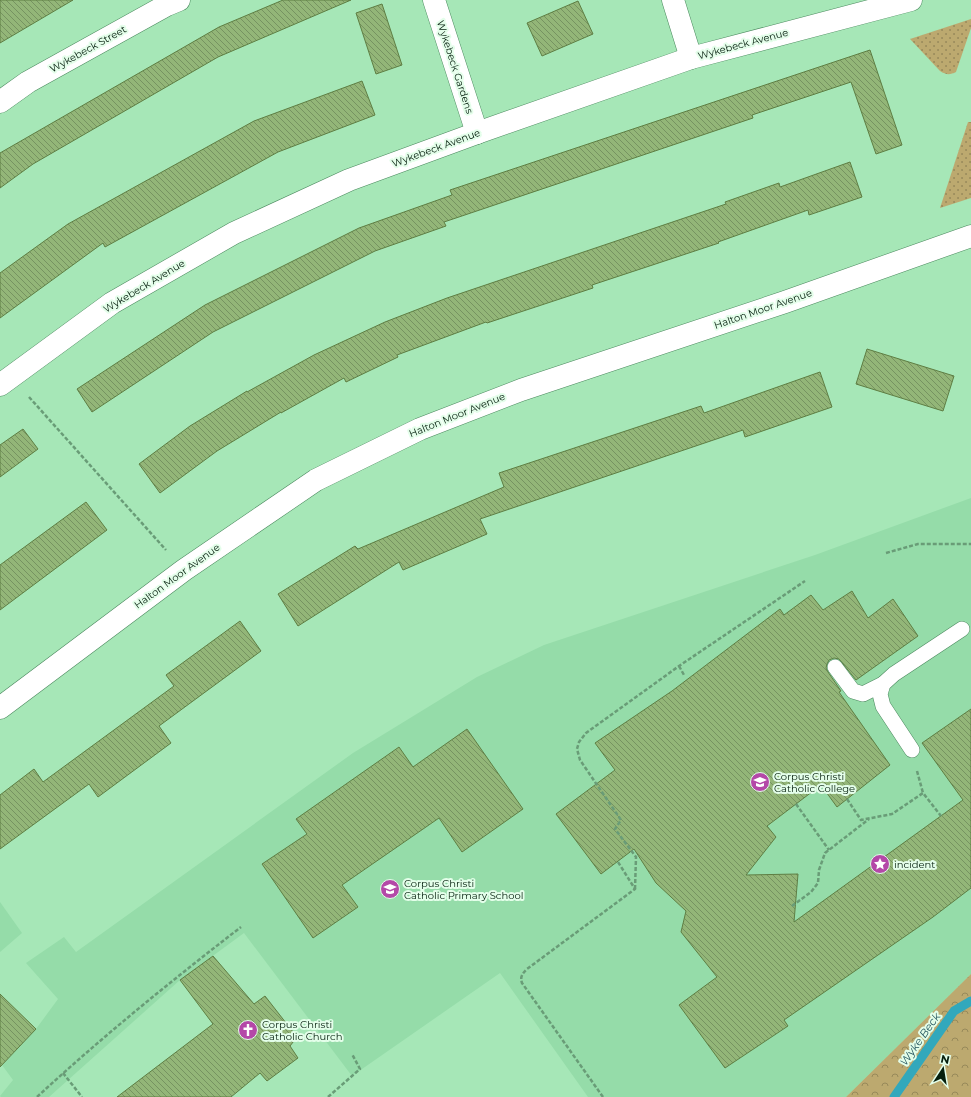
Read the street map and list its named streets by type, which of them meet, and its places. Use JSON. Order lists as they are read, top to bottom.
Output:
{
  "streets": {
    "street": [
      "Wykebeck Avenue",
      "Wykebeck Street",
      "Wykebeck Gardens",
      "Halton Moor Avenue"
    ]
  },
  "crossings": [
    ["Wykebeck Avenue", "Wykebeck Gardens"]
  ],
  "water": ["Wyke Beck"],
  "places": {
    "school or university": ["Corpus Christi Catholic College", "Corpus Christi Catholic Primary School"],
    "place": ["incident"],
    "church": ["Corpus Christi Catholic Church"]
  },
  "north": "top"
}
